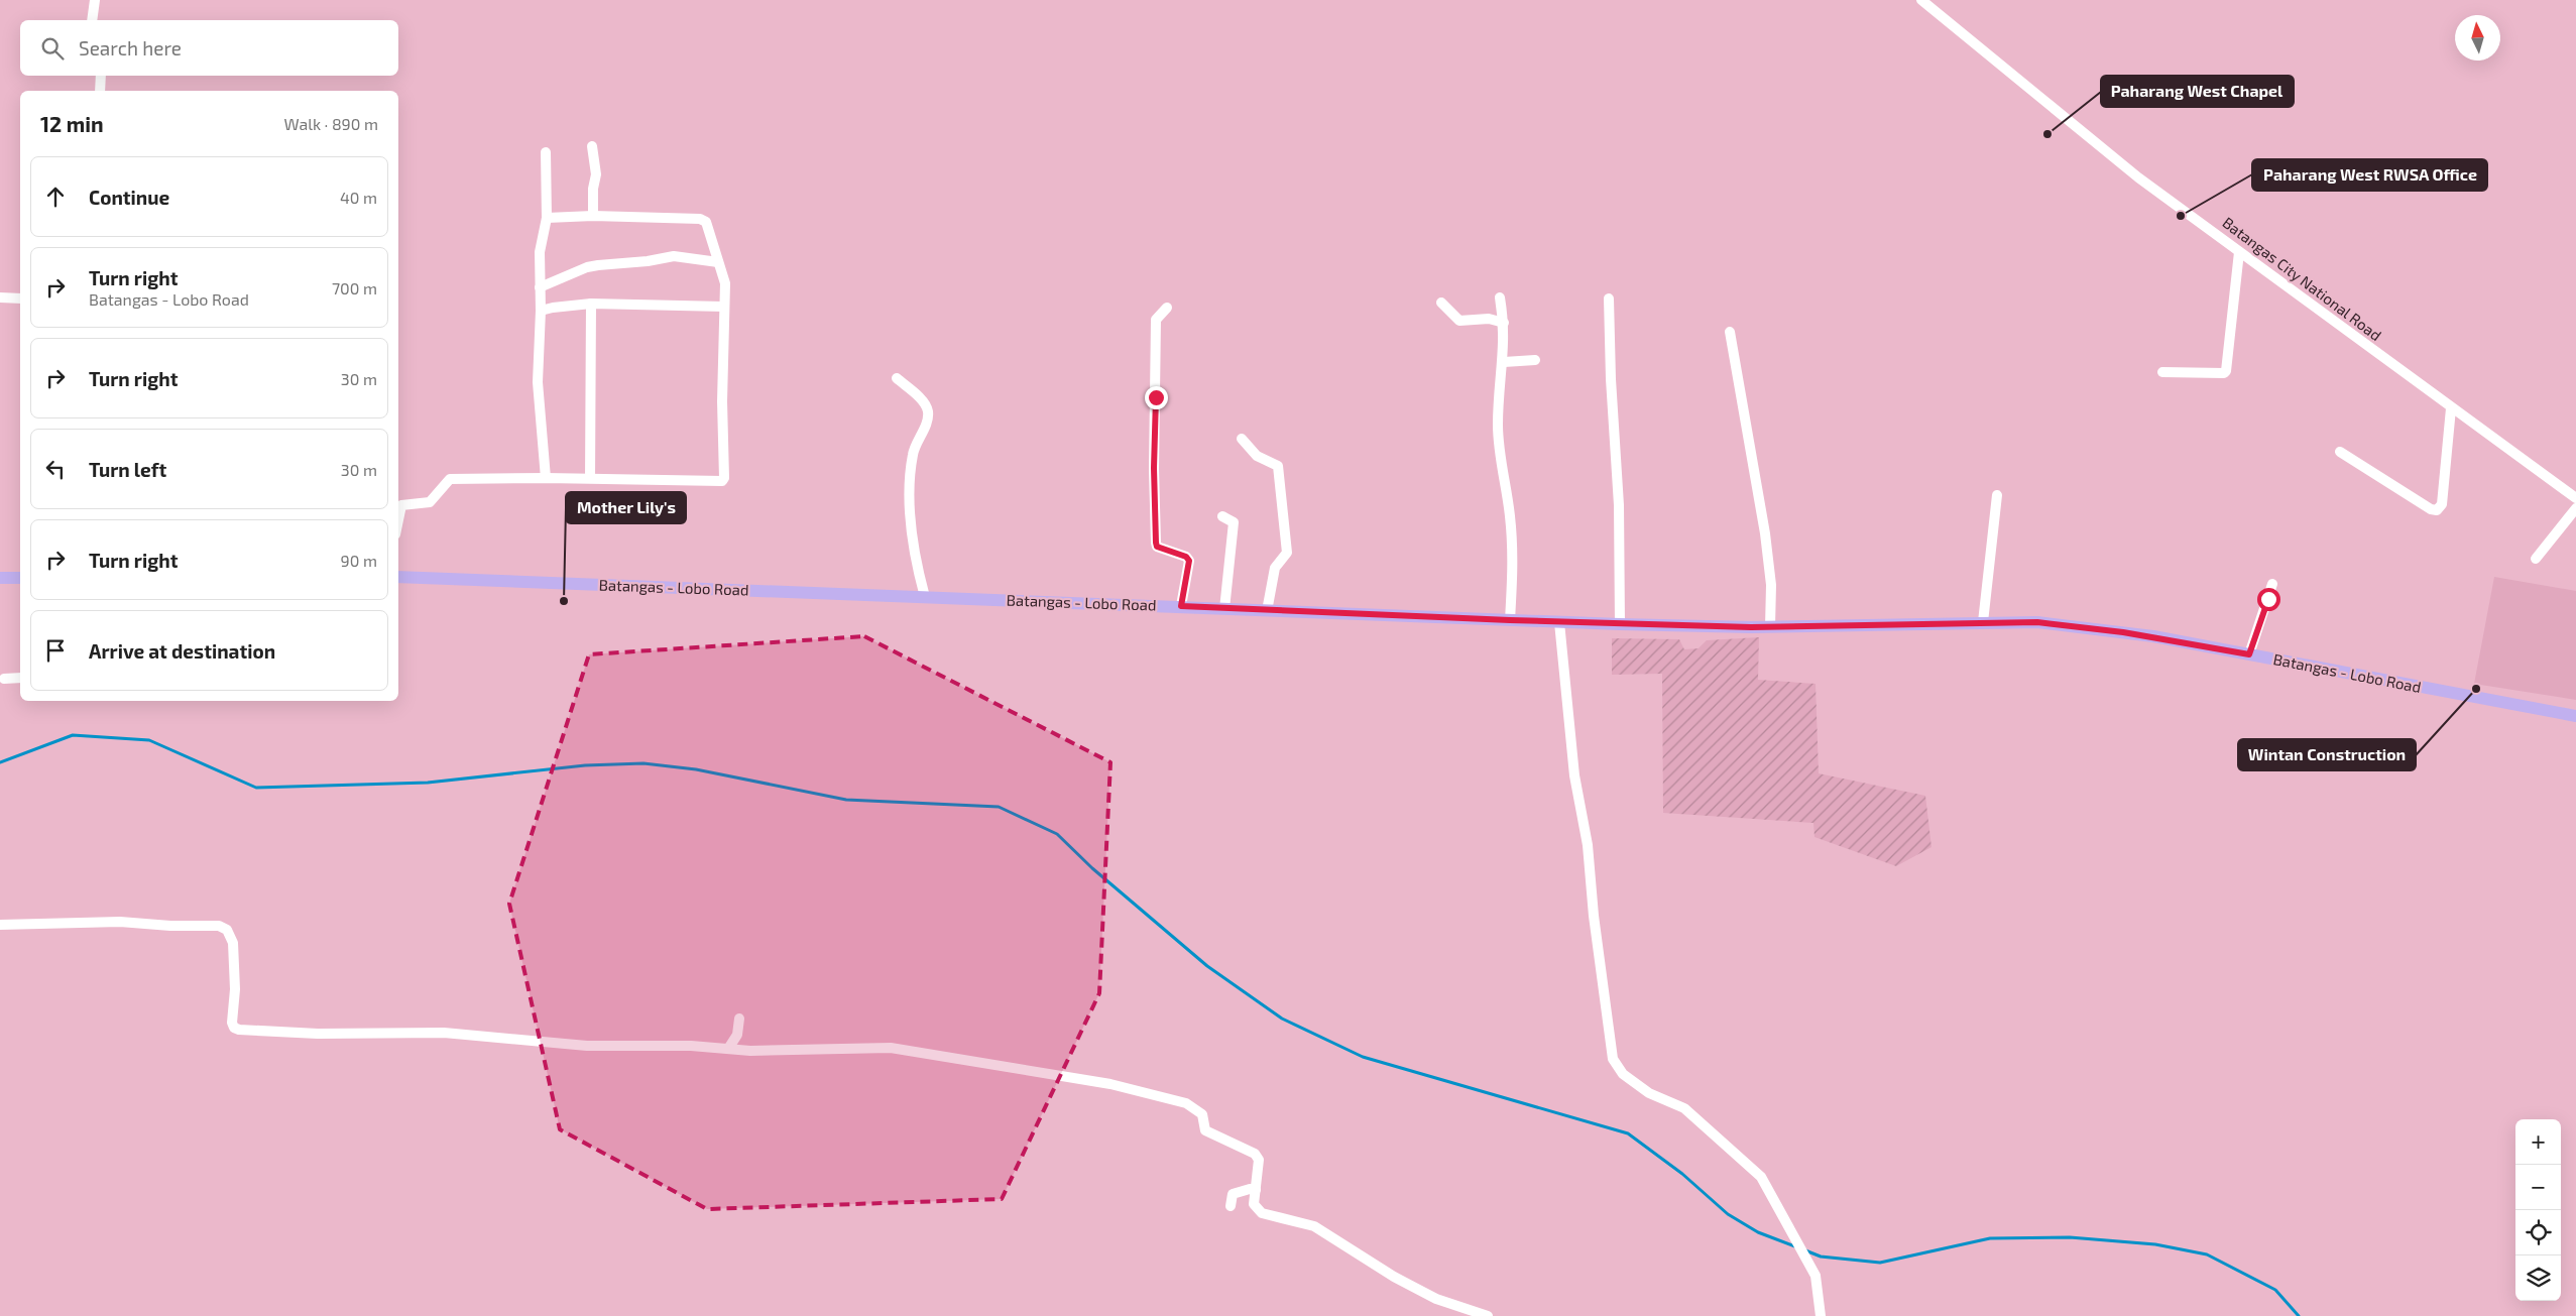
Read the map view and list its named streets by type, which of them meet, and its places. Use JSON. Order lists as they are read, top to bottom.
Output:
{
  "streets": {
    "main road": ["Batangas - Lobo Road"],
    "street": ["Batangas City National Road"]
  },
  "places": [
    "Paharang West Chapel",
    "Paharang West RWSA Office",
    "Mother Lily's",
    "Wintan Construction"
  ],
  "north": "top",
  "page": {
    "search": "Search here",
    "heading": ["12 min", "Walk · 890 m"],
    "list": [
      ["Continue", "40 m"],
      ["Turn right", "Batangas - Lobo Road", "700 m"],
      ["Turn right", "30 m"],
      ["Turn left", "30 m"],
      ["Turn right", "90 m"],
      "Arrive at destination"
    ],
    "map_buttons": ["+", "−"]
  }
}
